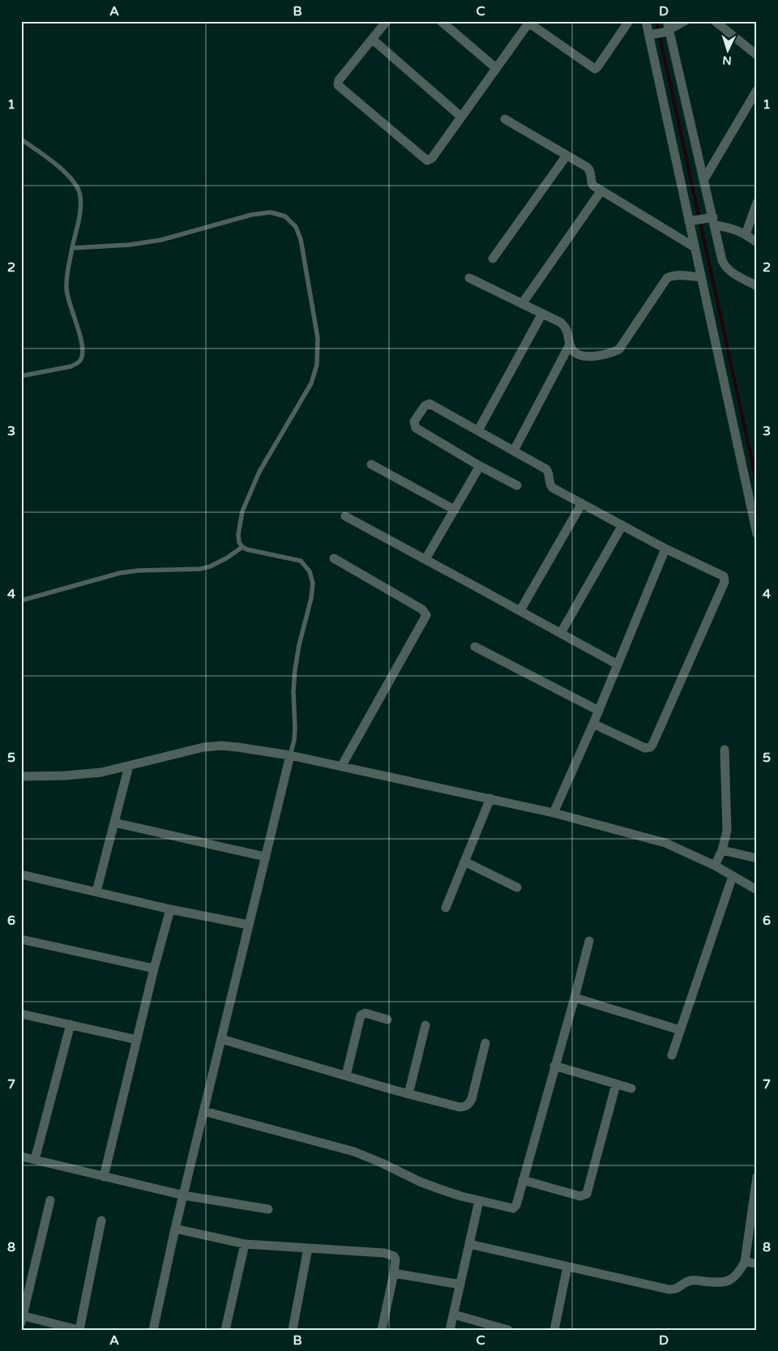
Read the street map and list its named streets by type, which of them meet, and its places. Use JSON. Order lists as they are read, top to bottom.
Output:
{
  "north": "bottom",
  "grid": {
    "columns": [
      "A",
      "B",
      "C",
      "D"
    ],
    "rows": [
      "1",
      "2",
      "3",
      "4",
      "5",
      "6",
      "7",
      "8"
    ]
  }
}
